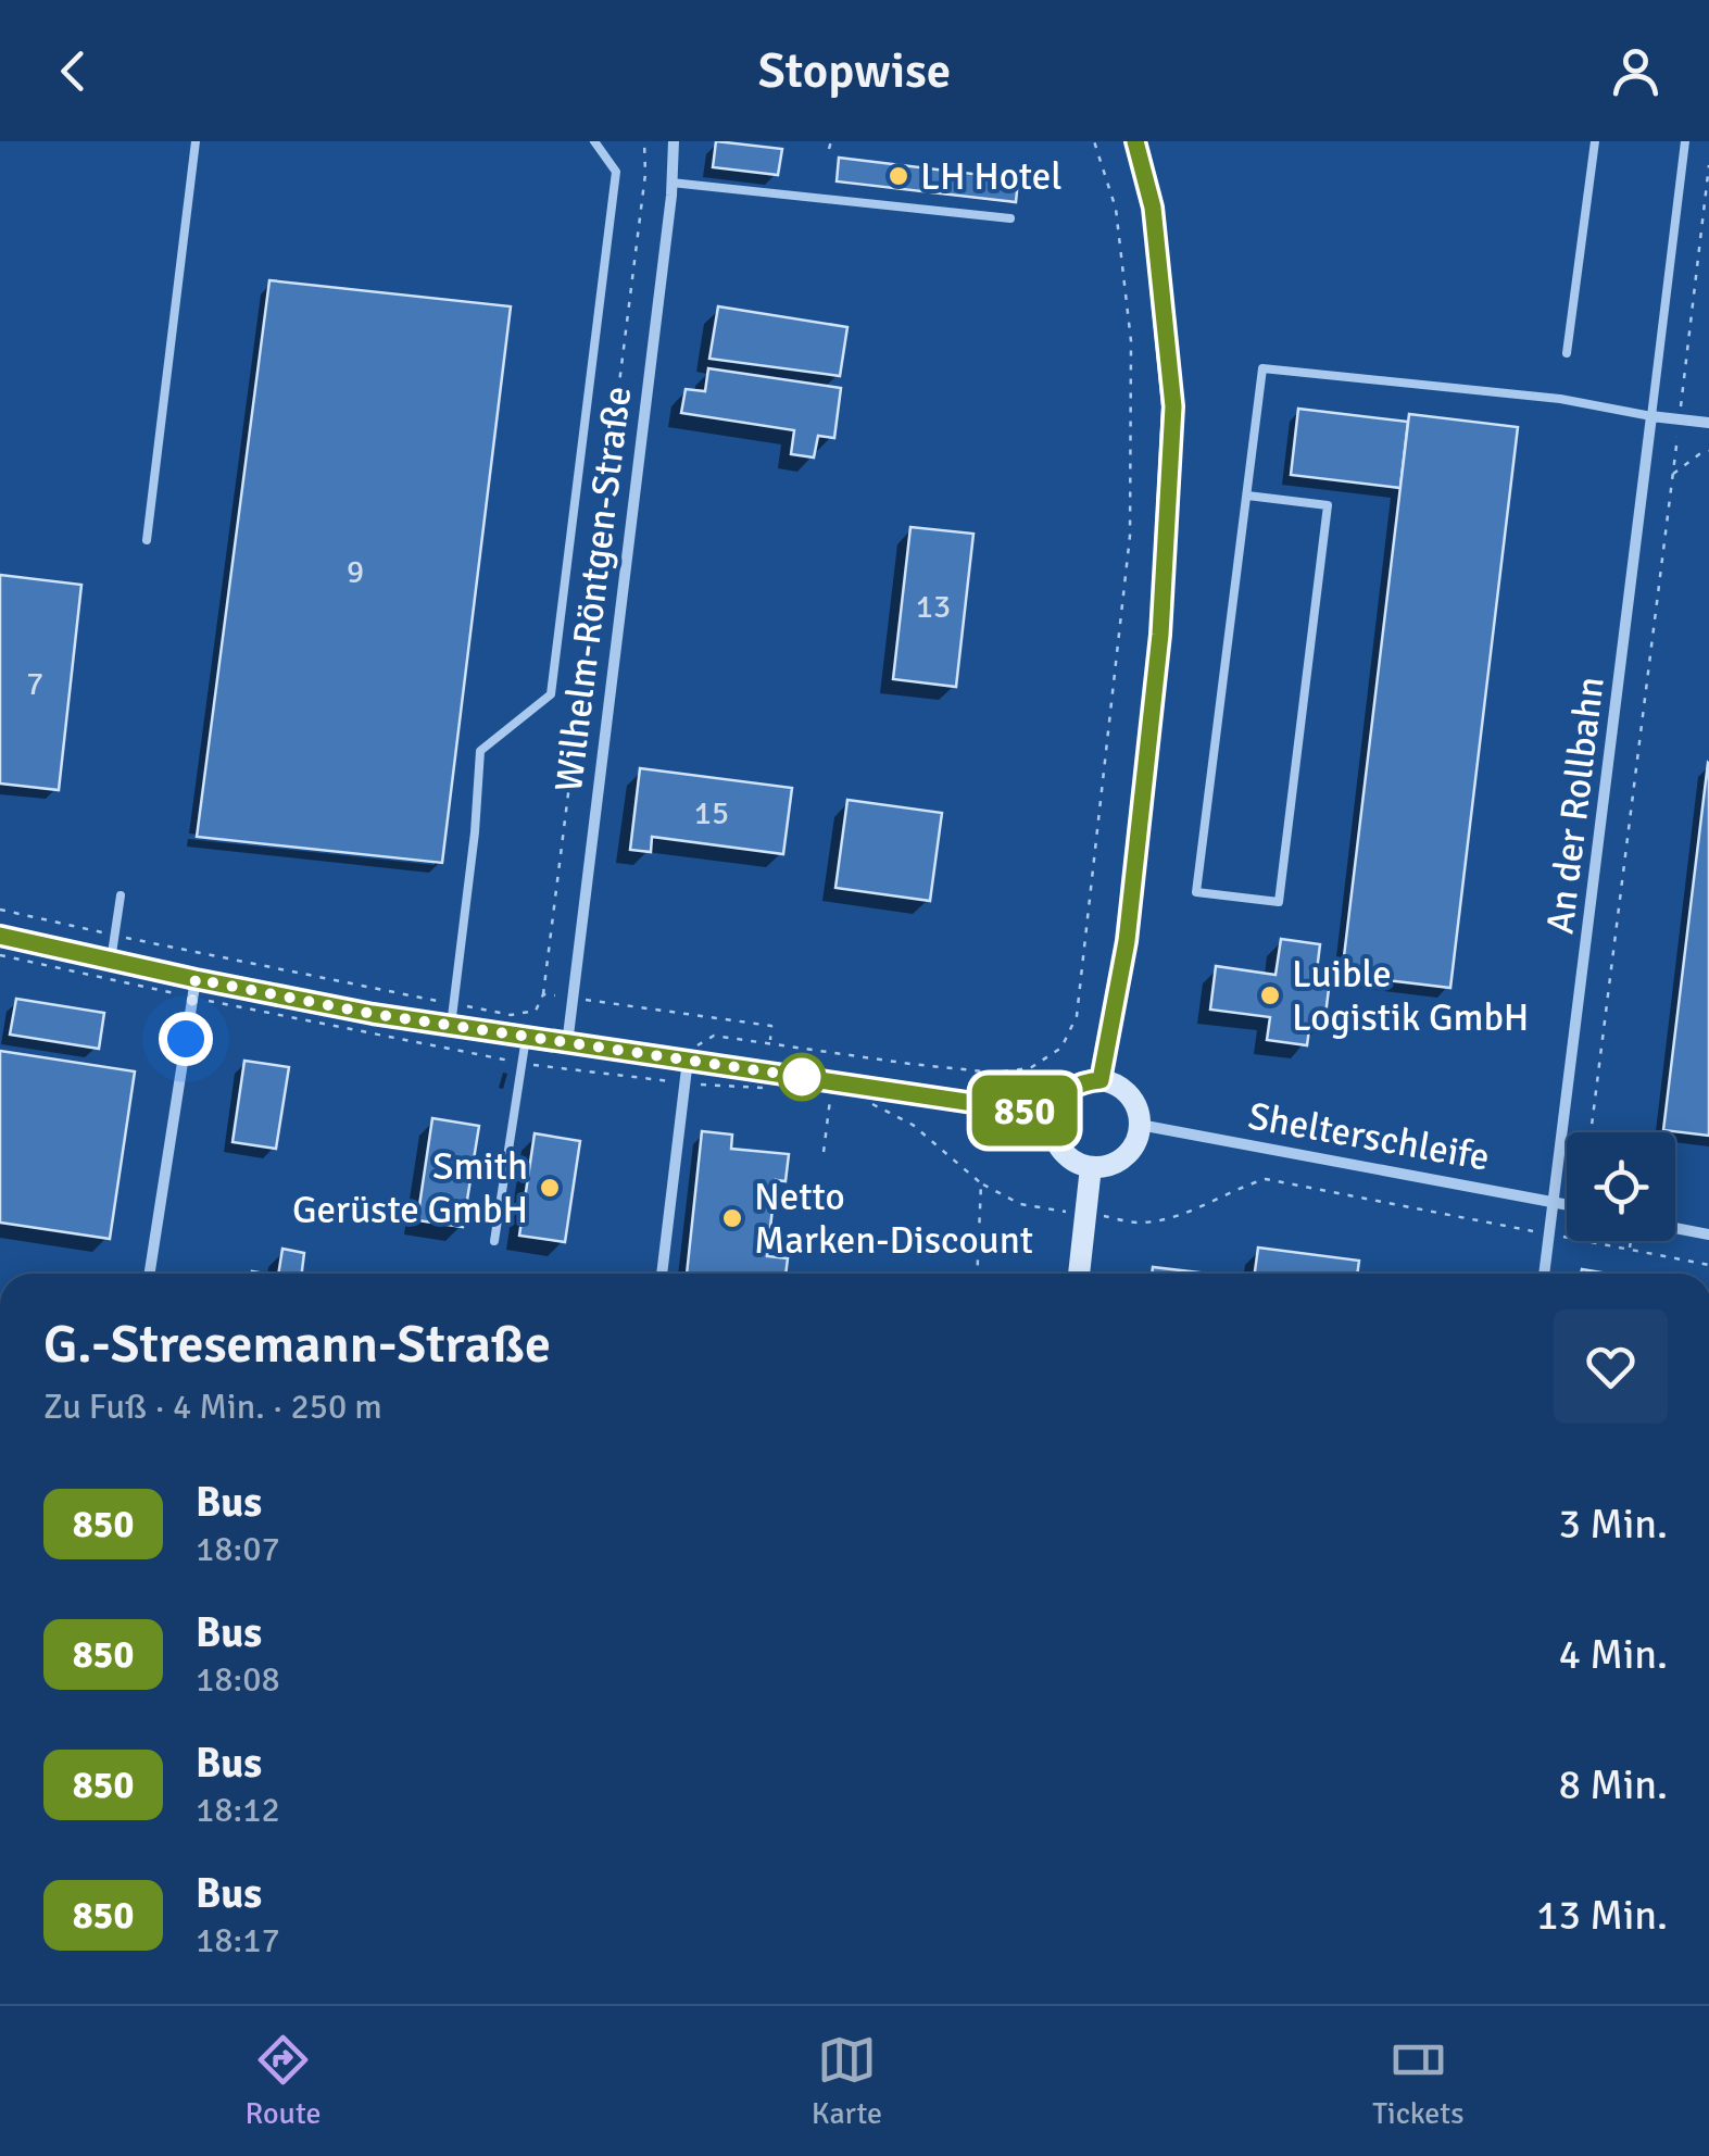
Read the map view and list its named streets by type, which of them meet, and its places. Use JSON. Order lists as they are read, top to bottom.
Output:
{
  "streets": {
    "street": ["Wilhelm-Röntgen-Straße", "An der Rollbahn", "Shelterschleife"]
  },
  "crossings": [
    ["An der Rollbahn", "Shelterschleife"]
  ],
  "places": [
    "LH Hotel",
    "Luible Logistik GmbH",
    "Smith Gerüste GmbH",
    "Netto Marken-Discount"
  ],
  "lines": ["bus line 850"],
  "house_numbers": [
    "9",
    "13",
    "7",
    "15"
  ],
  "page": {
    "header": "Stopwise",
    "on_map": "850",
    "heading": ["G.-Stresemann-Straße", "Zu Fuß · 4 Min. · 250 m"],
    "list": [
      {
        "mark": "850",
        "name": "Bus",
        "note": "18:07",
        "value": "3 Min."
      },
      {
        "mark": "850",
        "name": "Bus",
        "note": "18:08",
        "value": "4 Min."
      },
      {
        "mark": "850",
        "name": "Bus",
        "note": "18:12",
        "value": "8 Min."
      },
      {
        "mark": "850",
        "name": "Bus",
        "note": "18:17",
        "value": "13 Min."
      }
    ],
    "tabs": ["Route", "Karte", "Tickets"]
  }
}
